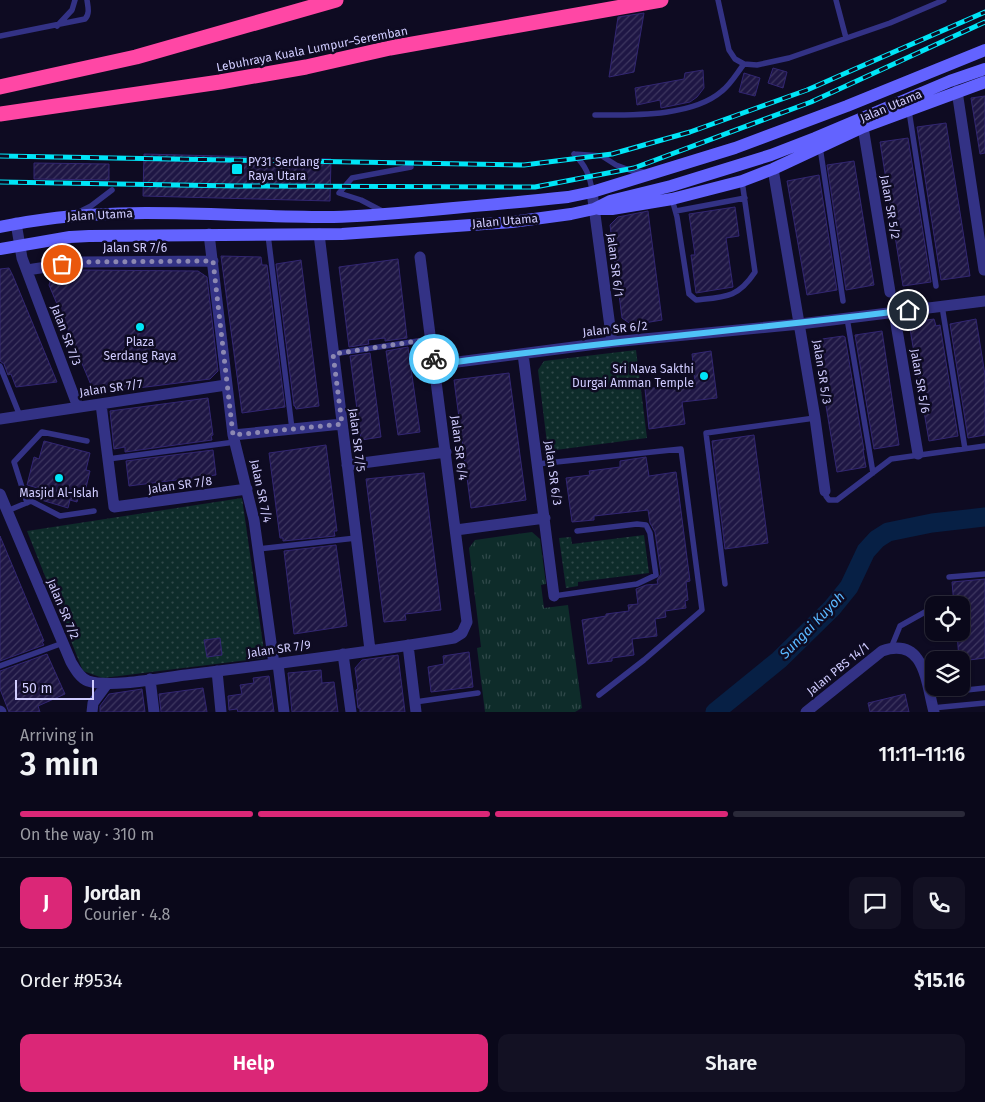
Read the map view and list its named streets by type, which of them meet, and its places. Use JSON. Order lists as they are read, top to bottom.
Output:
{
  "streets": {
    "highway": ["Lebuhraya Kuala Lumpur–Seremban"],
    "street": [
      "Jalan Utama",
      "Jalan SR 5/2",
      "Jalan SR 7/6",
      "Jalan SR 6/1",
      "Jalan SR 6/2",
      "Jalan SR 7/3",
      "Jalan SR 5/3",
      "Jalan SR 5/6",
      "Jalan SR 7/7",
      "Jalan SR 7/5",
      "Jalan SR 6/4",
      "Jalan SR 6/3",
      "Jalan SR 7/8",
      "Jalan SR 7/4",
      "Jalan SR 7/2",
      "Jalan SR 7/9",
      "Jalan PBS 14/1"
    ]
  },
  "crossings": [
    ["Jalan Utama", "Jalan SR 6/1"],
    ["Jalan Utama", "Jalan SR 7/3"],
    ["Jalan Utama", "Jalan SR 7/5"],
    ["Jalan Utama", "Jalan SR 7/4"],
    ["Jalan SR 7/6", "Jalan SR 7/3"],
    ["Jalan SR 7/6", "Jalan SR 7/4"],
    ["Jalan SR 6/1", "Jalan SR 6/2"],
    ["Jalan SR 6/2", "Jalan SR 5/3"],
    ["Jalan SR 6/2", "Jalan SR 5/6"],
    ["Jalan SR 6/2", "Jalan SR 6/4"],
    ["Jalan SR 6/2", "Jalan SR 6/3"],
    ["Jalan SR 7/3", "Jalan SR 7/7"],
    ["Jalan SR 7/7", "Jalan SR 7/4"],
    ["Jalan SR 7/5", "Jalan SR 7/9"],
    ["Jalan SR 6/4", "Jalan SR 7/9"],
    ["Jalan SR 7/8", "Jalan SR 7/4"],
    ["Jalan SR 7/4", "Jalan SR 7/9"],
    ["Jalan SR 7/2", "Jalan SR 7/9"]
  ],
  "water": ["Sungai Kuyoh"],
  "places": {
    "transit": ["PY31 Serdang Raya Utara"],
    "other": ["Plaza Serdang Raya", "Sri Nava Sakthi Durgai Amman Temple", "Masjid Al-Islah"]
  },
  "scale_bar": "50 m",
  "page": {
    "scale": "50 m",
    "heading": ["3 min", "Arriving in", "11:11–11:16"],
    "panel": [
      "Jordan",
      "Courier · 4.8",
      "Order #9534",
      "$15.16"
    ],
    "bar": "On the way · 310 m",
    "round": "J",
    "buttons": ["Help", "Share"]
  }
}
